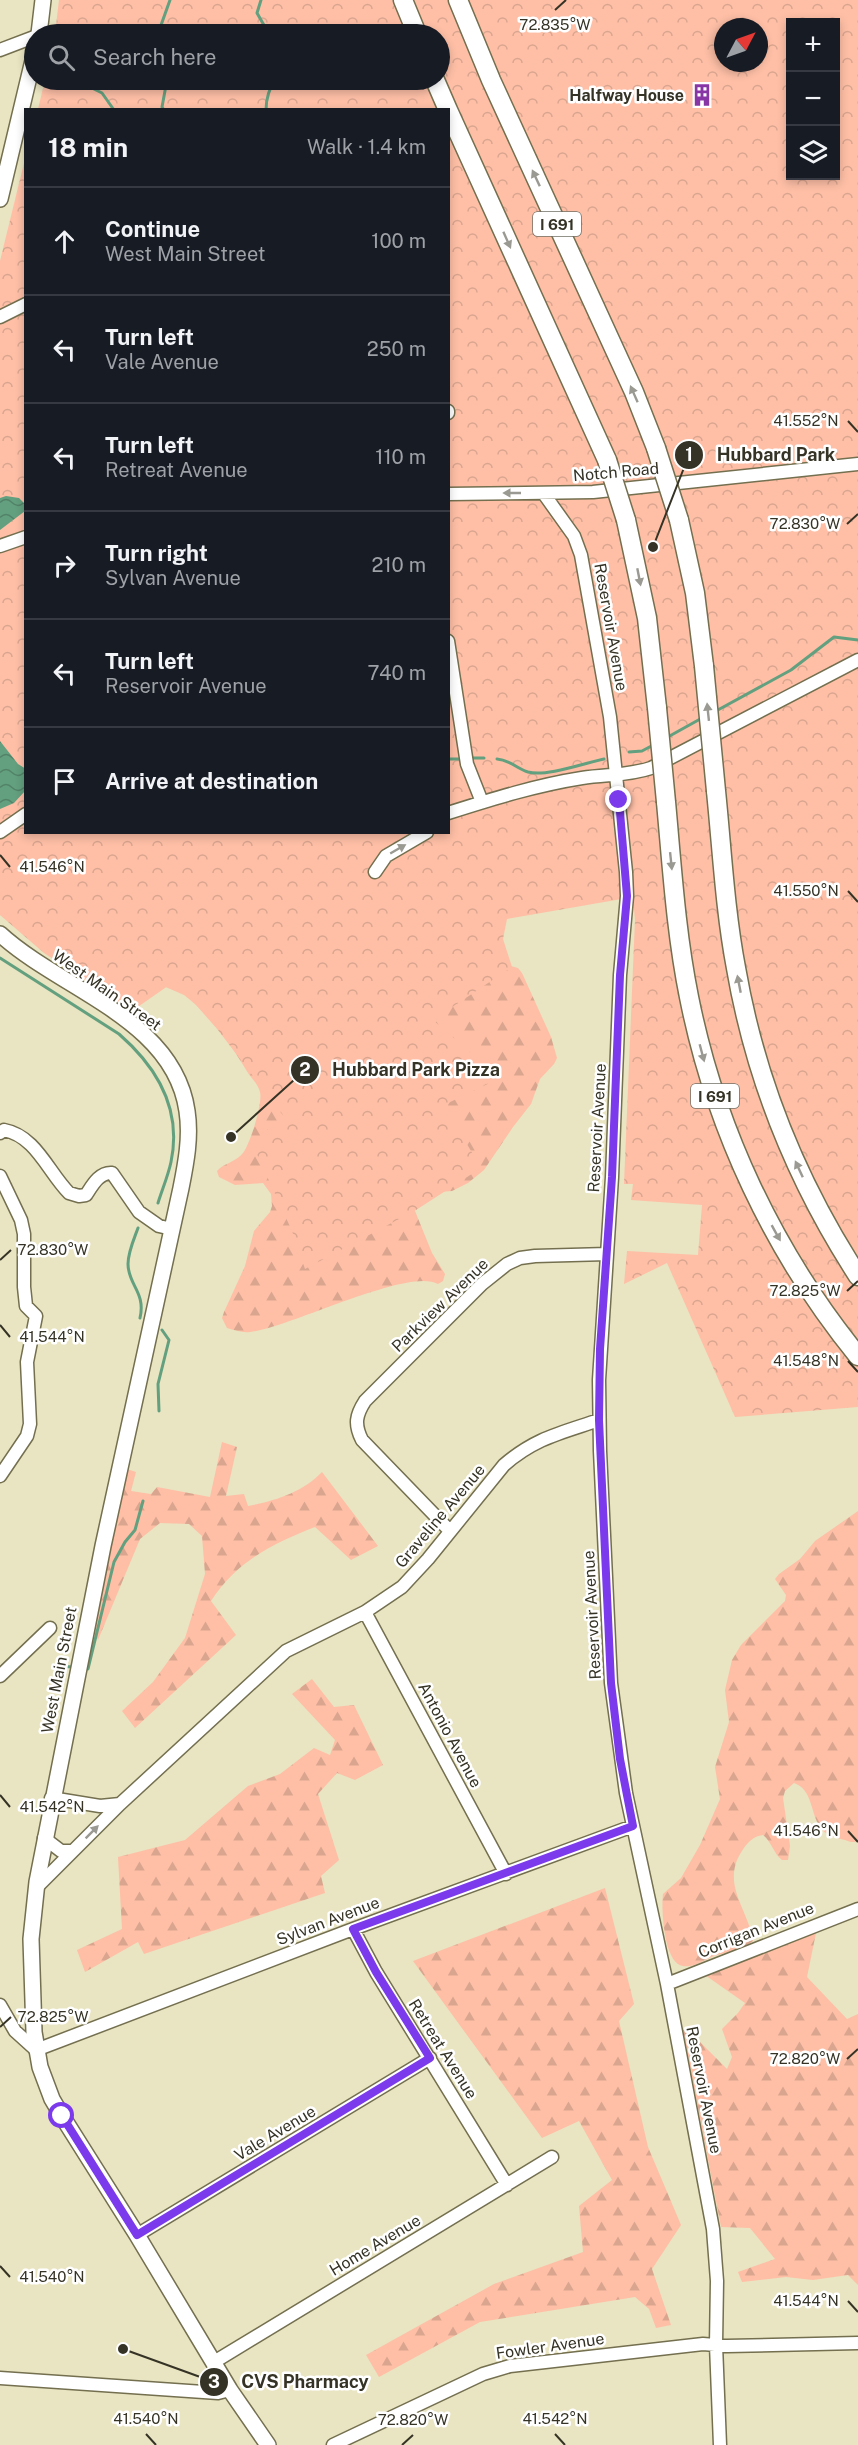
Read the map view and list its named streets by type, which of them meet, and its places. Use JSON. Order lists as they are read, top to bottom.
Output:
{
  "streets": {
    "highway": ["I 691"],
    "main road": ["West Main Street"],
    "street": [
      "Notch Road",
      "Reservoir Avenue",
      "Parkview Avenue",
      "Graveline Avenue",
      "Antonio Avenue",
      "Sylvan Avenue",
      "Corrigan Avenue",
      "Retreat Avenue",
      "Vale Avenue",
      "Home Avenue",
      "Fowler Avenue"
    ]
  },
  "crossings": [
    ["Notch Road", "Reservoir Avenue"],
    ["Reservoir Avenue", "Parkview Avenue"],
    ["Reservoir Avenue", "Graveline Avenue"],
    ["Reservoir Avenue", "Sylvan Avenue"],
    ["Reservoir Avenue", "Corrigan Avenue"],
    ["Reservoir Avenue", "Fowler Avenue"],
    ["West Main Street", "Graveline Avenue"],
    ["West Main Street", "Sylvan Avenue"],
    ["West Main Street", "Vale Avenue"],
    ["West Main Street", "Home Avenue"],
    ["Parkview Avenue", "Graveline Avenue"],
    ["Graveline Avenue", "Antonio Avenue"],
    ["Antonio Avenue", "Sylvan Avenue"],
    ["Sylvan Avenue", "Retreat Avenue"],
    ["Retreat Avenue", "Vale Avenue"],
    ["Retreat Avenue", "Home Avenue"]
  ],
  "places": {
    "building": ["Halfway House"],
    "other": ["Hubbard Park", "Hubbard Park Pizza", "CVS Pharmacy"]
  },
  "north": "top right",
  "page": {
    "map_buttons": ["+", "−"],
    "search": "Search here",
    "heading": ["18 min", "Walk · 1.4 km"],
    "list": [
      ["Continue", "West Main Street", "100 m"],
      ["Turn left", "Vale Avenue", "250 m"],
      ["Turn left", "Retreat Avenue", "110 m"],
      ["Turn right", "Sylvan Avenue", "210 m"],
      ["Turn left", "Reservoir Avenue", "740 m"],
      "Arrive at destination"
    ]
  },
  "coordinates": [
    "72.835°W",
    "41.552°N",
    "72.830°W",
    "41.546°N",
    "41.550°N",
    "72.825°W",
    "41.544°N",
    "41.548°N",
    "41.542°N",
    "72.820°W",
    "41.540°N"
  ]
}
